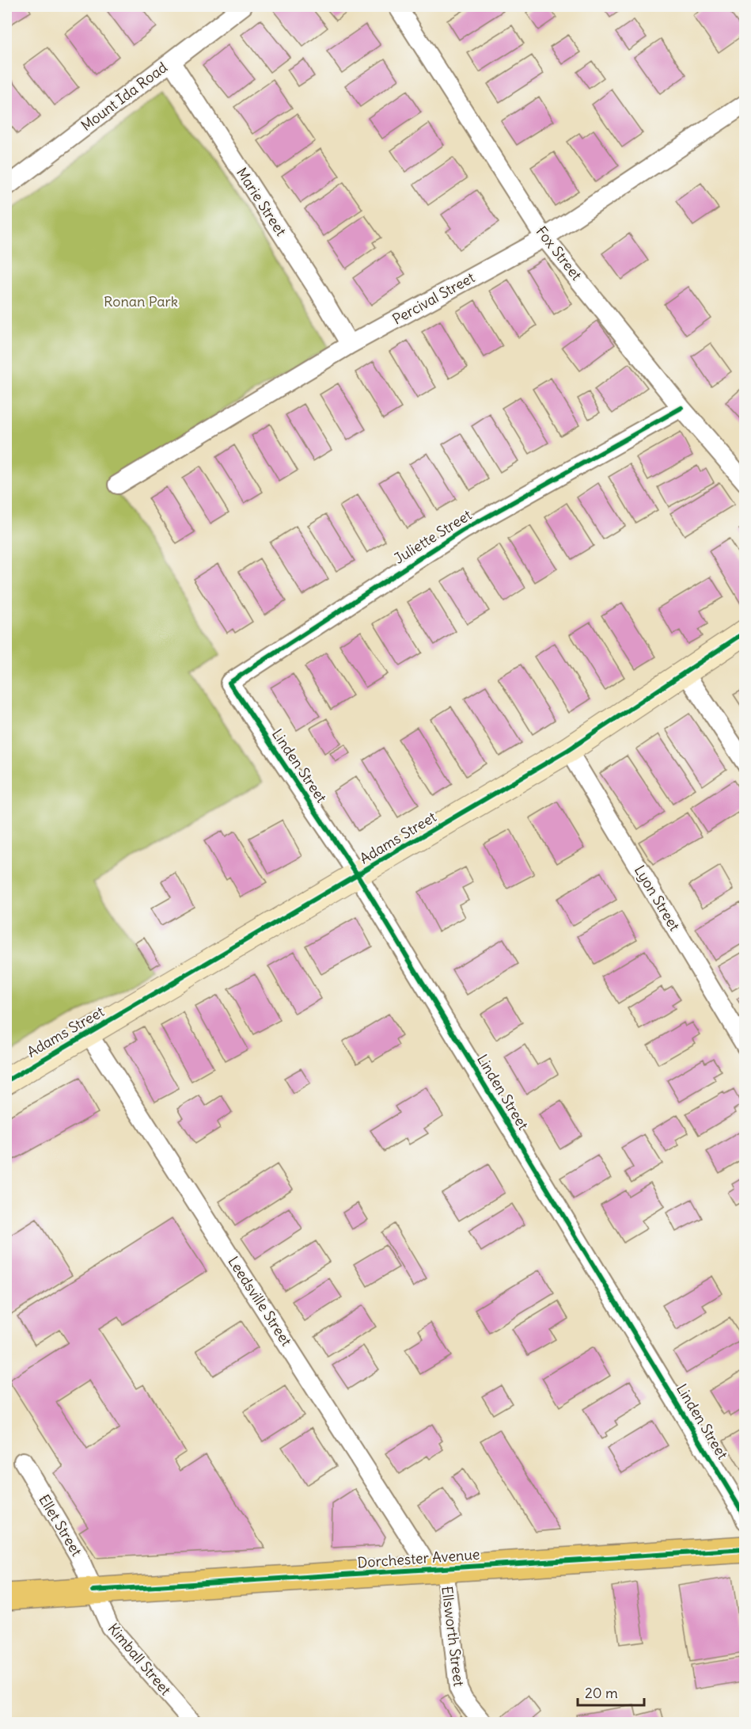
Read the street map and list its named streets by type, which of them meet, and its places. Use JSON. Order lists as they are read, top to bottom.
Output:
{
  "streets": {
    "main road": ["Adams Street", "Dorchester Avenue"],
    "street": [
      "Mount Ida Road",
      "Marie Street",
      "Fox Street",
      "Percival Street",
      "Juliette Street",
      "Linden Street",
      "Lyon Street",
      "Leedsville Street",
      "Ellet Street",
      "Ellsworth Street",
      "Kimball Street"
    ]
  },
  "crossings": [
    ["Mount Ida Road", "Marie Street"],
    ["Marie Street", "Percival Street"],
    ["Fox Street", "Percival Street"],
    ["Fox Street", "Juliette Street"],
    ["Juliette Street", "Linden Street"],
    ["Linden Street", "Adams Street"],
    ["Adams Street", "Lyon Street"],
    ["Adams Street", "Leedsville Street"],
    ["Leedsville Street", "Dorchester Avenue"],
    ["Leedsville Street", "Ellsworth Street"],
    ["Ellet Street", "Dorchester Avenue"],
    ["Ellet Street", "Kimball Street"],
    ["Dorchester Avenue", "Ellsworth Street"],
    ["Dorchester Avenue", "Kimball Street"]
  ],
  "parks": ["Ronan Park"],
  "scale_bar": "20 m"
}
